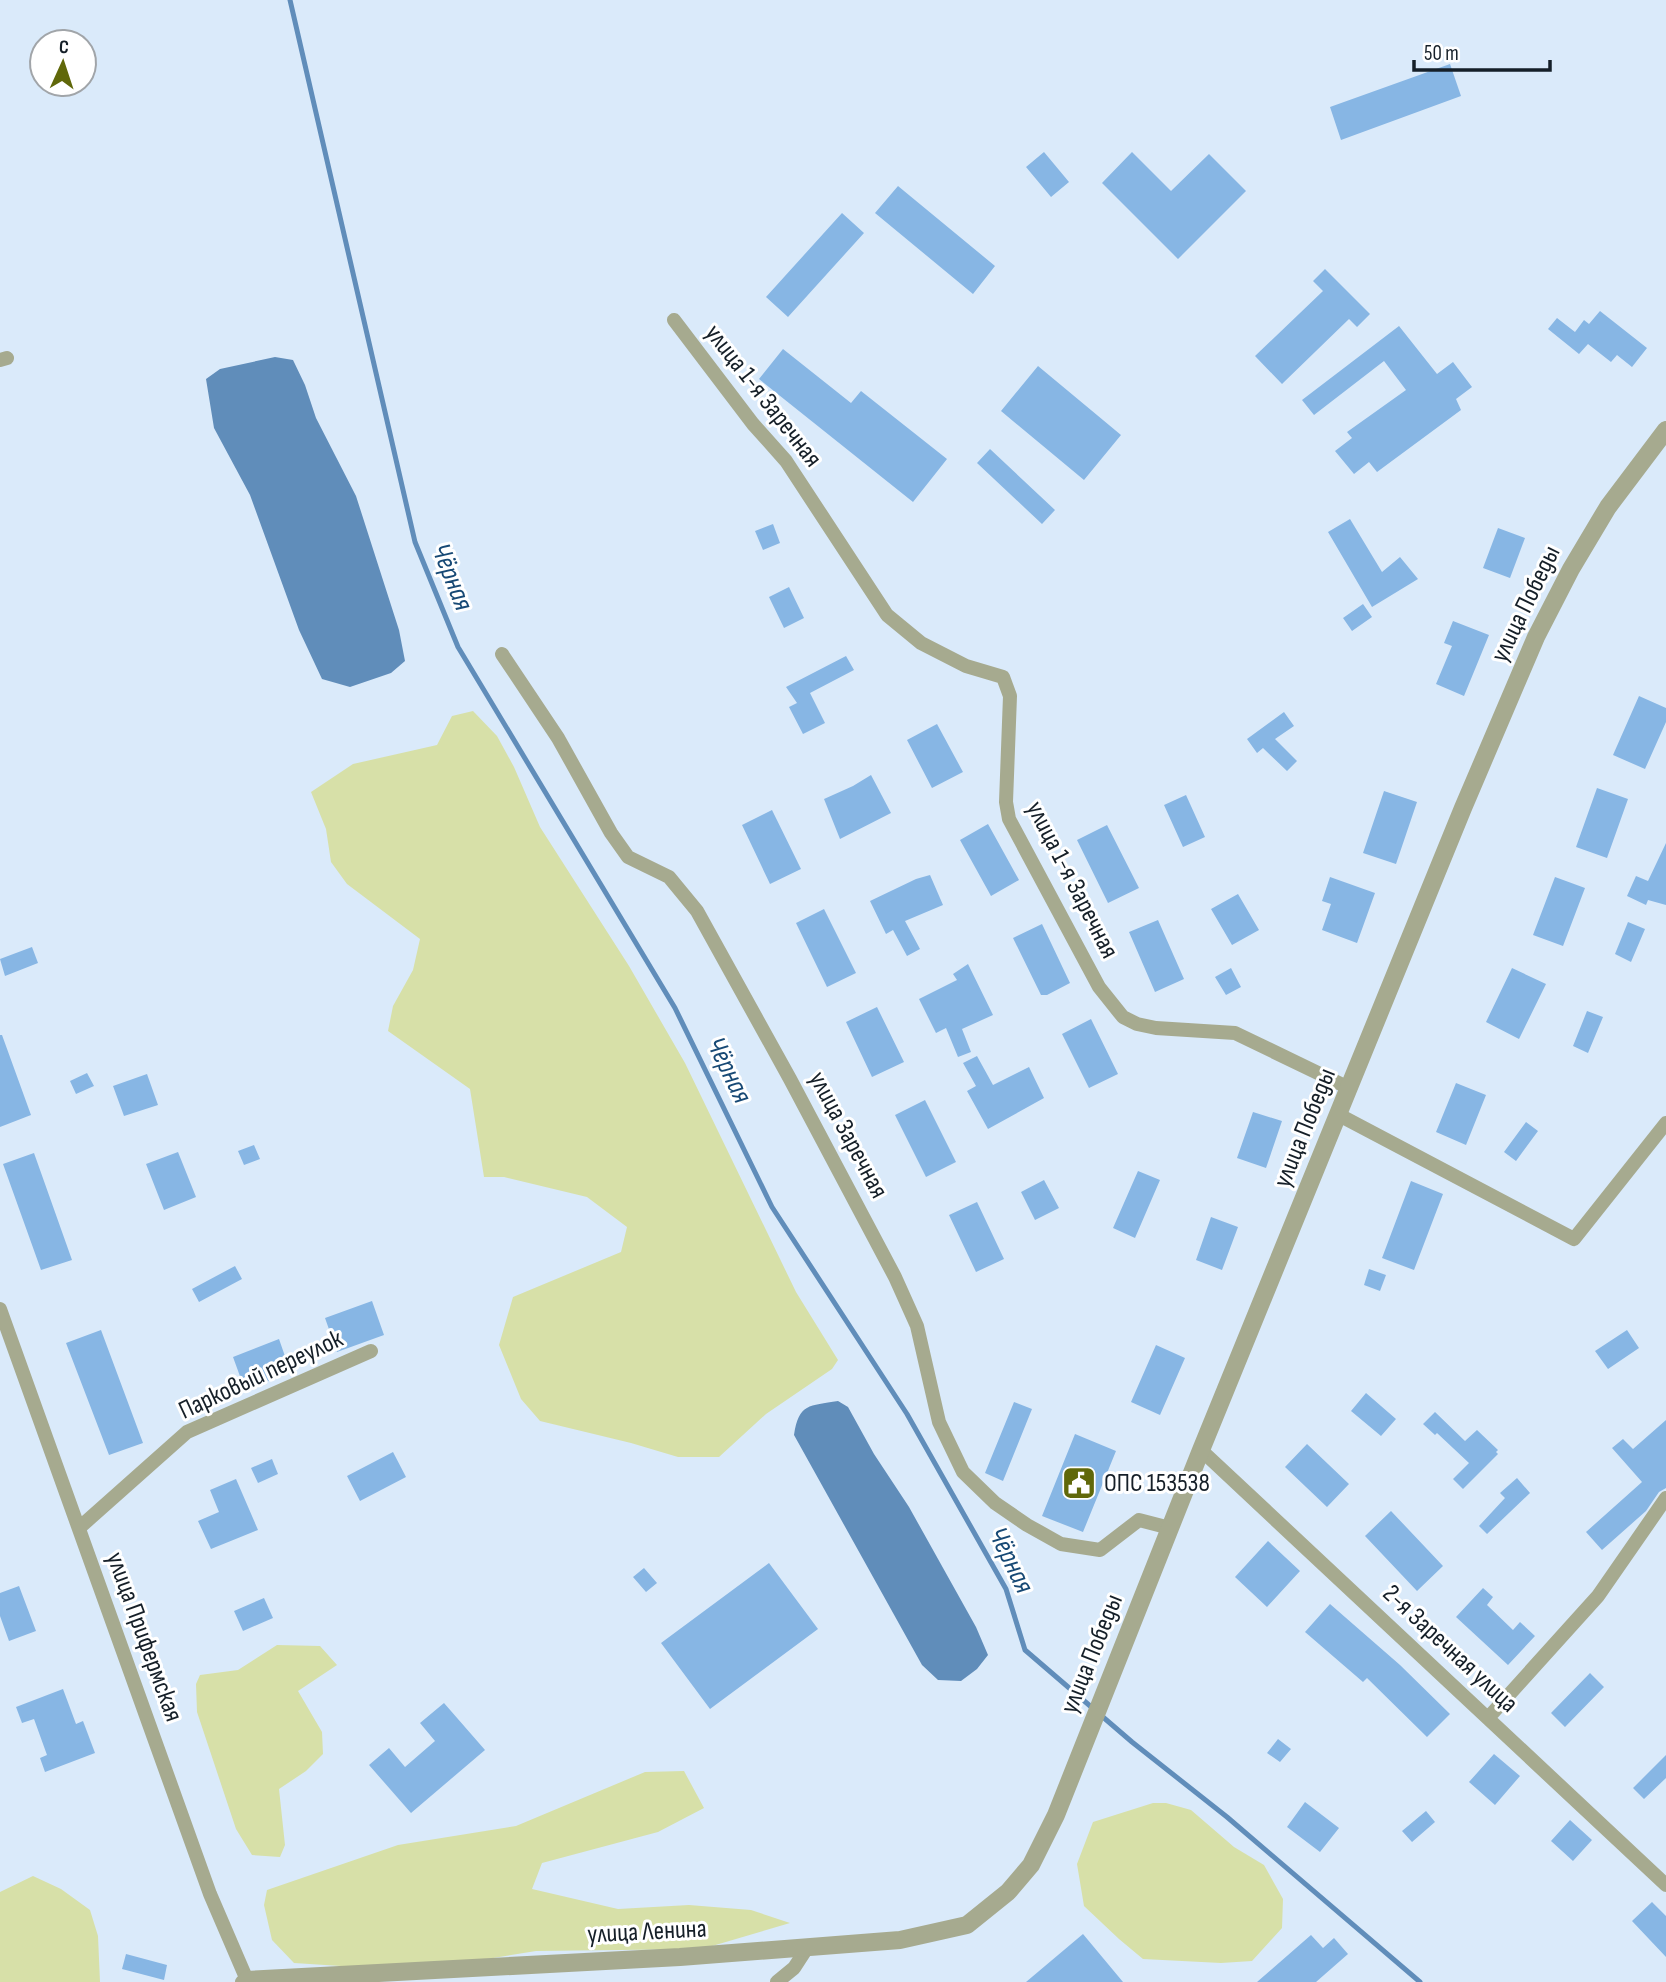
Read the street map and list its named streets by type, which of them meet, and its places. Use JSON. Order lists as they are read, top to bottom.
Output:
{
  "streets": {
    "street": [
      "улица 1-я Заречная",
      "улица Победы",
      "улица Заречная",
      "Парковый переулок",
      "улица Прифермская",
      "2-я Заречная улица",
      "улица Ленина"
    ]
  },
  "crossings": [
    ["улица 1-я Заречная", "улица Победы"],
    ["улица Победы", "улица Заречная"],
    ["улица Победы", "2-я Заречная улица"],
    ["улица Победы", "улица Ленина"],
    ["Парковый переулок", "улица Прифермская"],
    ["улица Прифермская", "улица Ленина"]
  ],
  "water": ["Чёрная"],
  "places": {
    "public building": ["ОПС 153538"]
  },
  "scale_bar": "50 m",
  "north": "top"
}
